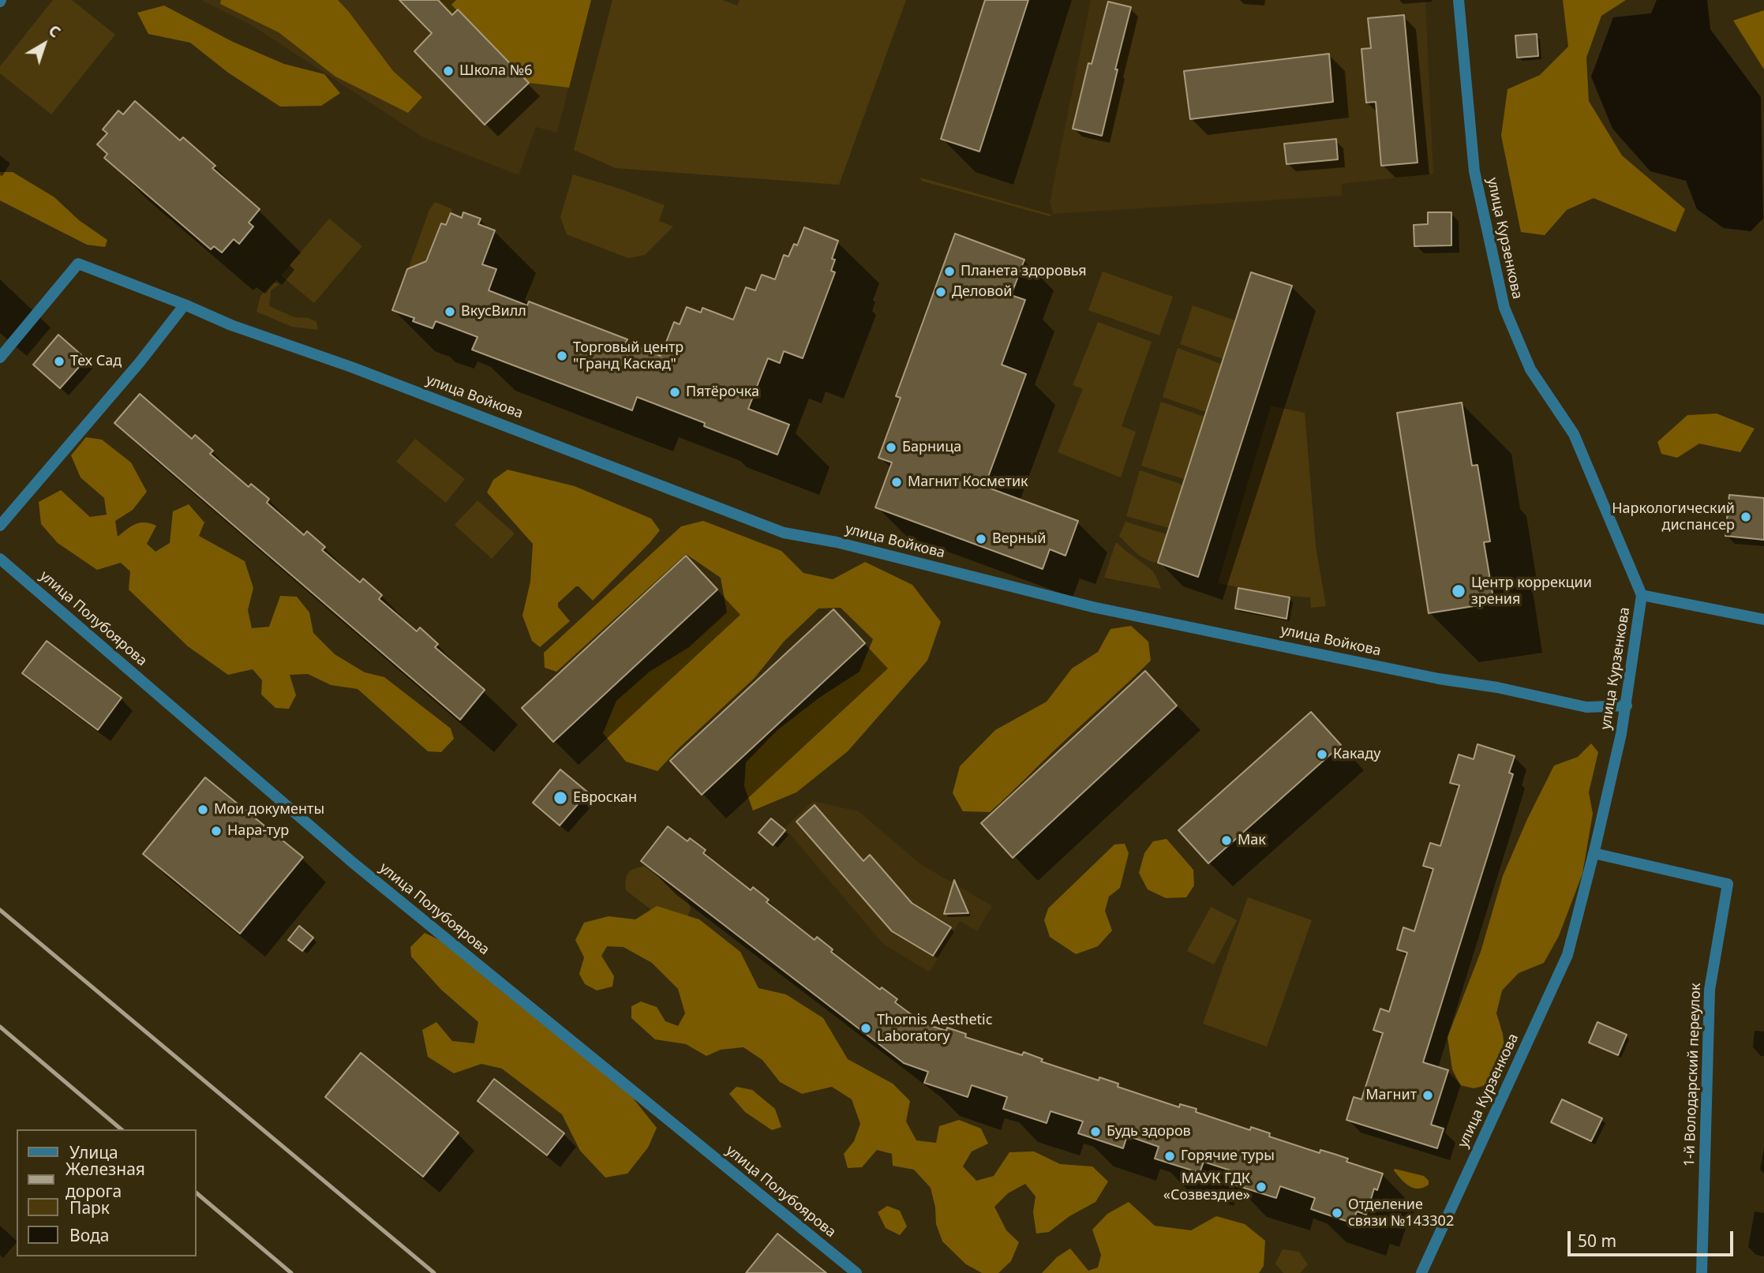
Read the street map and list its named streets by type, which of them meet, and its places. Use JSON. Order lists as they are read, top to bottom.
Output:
{
  "streets": {
    "street": [
      "улица Курзенкова",
      "улица Войкова",
      "улица Полубоярова",
      "1-й Володарский переулок"
    ]
  },
  "crossings": [
    ["улица Курзенкова", "улица Войкова"],
    ["улица Курзенкова", "1-й Володарский переулок"]
  ],
  "places": [
    "Школа №6",
    "Планета здоровья",
    "Деловой",
    "ВкусВилл",
    "Торговый центр \"Гранд Каскад\"",
    "Тех Сад",
    "Пятёрочка",
    "Барница",
    "Магнит Косметик",
    "Наркологический диспансер",
    "Верный",
    "Центр коррекции зрения",
    "Какаду",
    "Евроскан",
    "Мои документы",
    "Нара-тур",
    "Мак",
    "Thornis Aesthetic Laboratory",
    "Магнит",
    "Будь здоров",
    "Горячие туры",
    "МАУК ГДК «Созвездие»",
    "Отделение связи №143302"
  ],
  "legend": [
    "Улица",
    "Железная дорога",
    "Парк",
    "Вода"
  ],
  "scale_bar": "50 m",
  "north": "top right"
}
